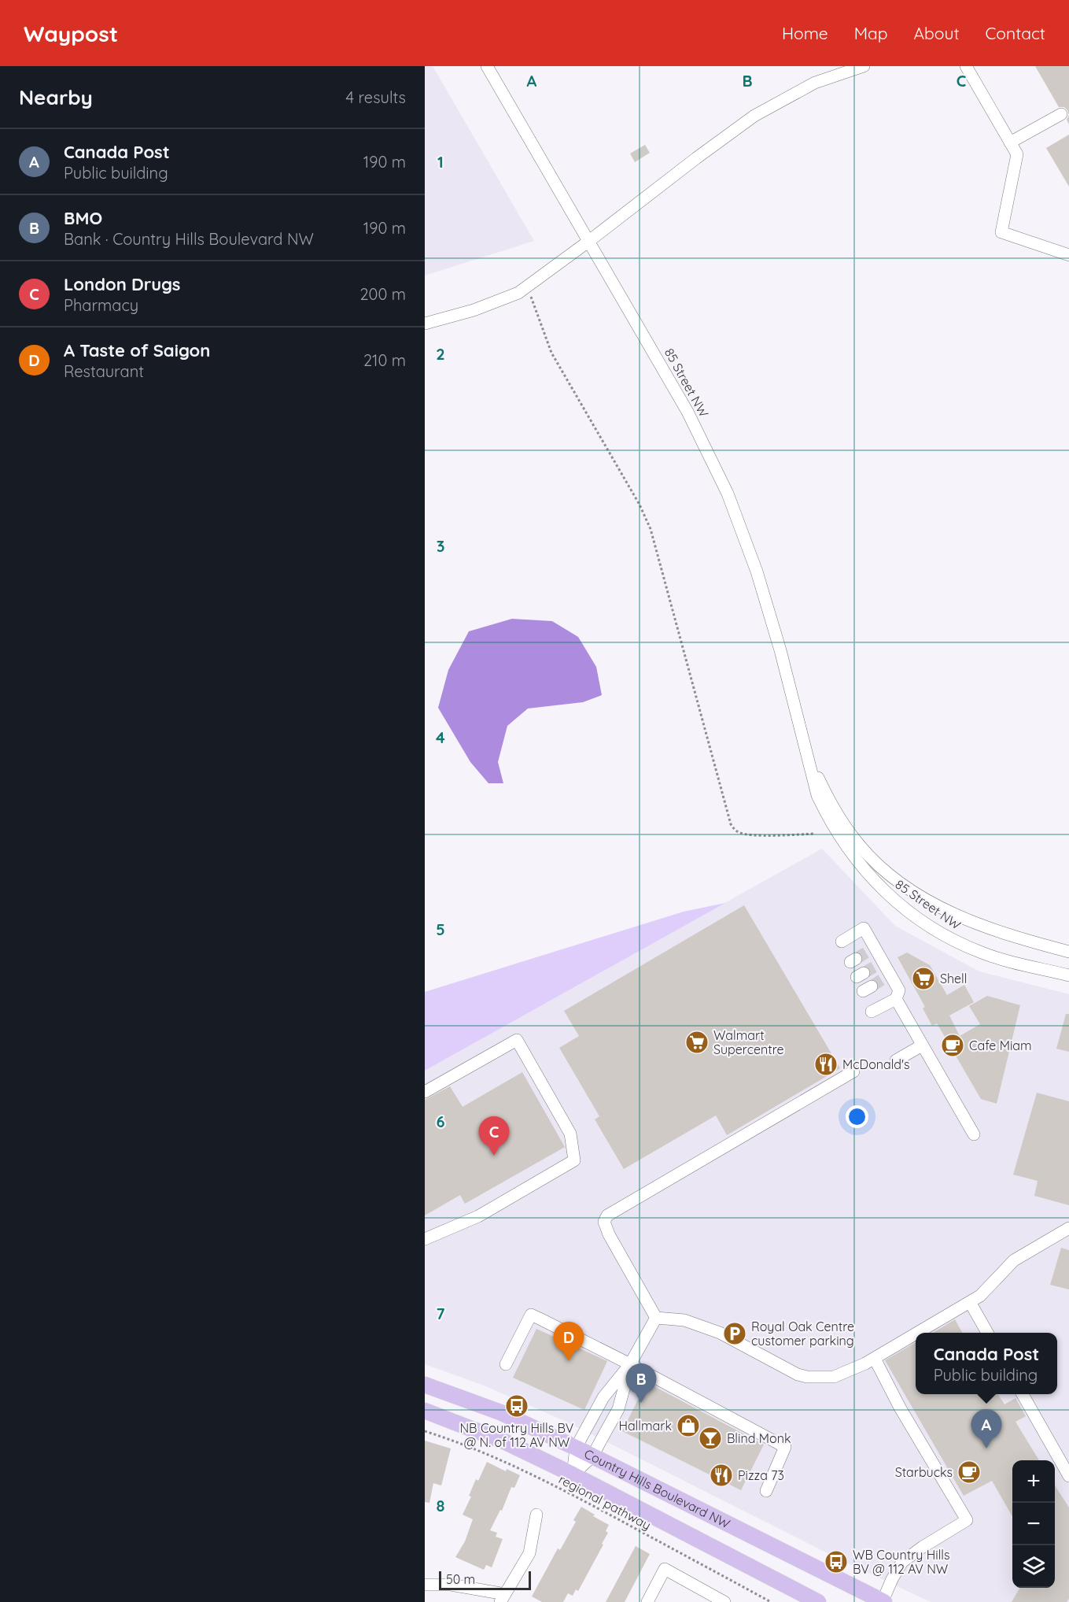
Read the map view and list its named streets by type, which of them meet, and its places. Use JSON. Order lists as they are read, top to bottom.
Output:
{
  "streets": {
    "main road": ["Country Hills Boulevard NW"],
    "street": ["85 Street NW"],
    "path": ["regional pathway"]
  },
  "places": {
    "supermarket": ["Shell", "Walmart Supercentre"],
    "cafe": ["Cafe Miam", "Starbucks"],
    "restaurant": ["McDonald's", "Pizza 73"],
    "parking": ["Royal Oak Centre customer parking"],
    "bus stop": ["NB Country Hills BV @ N. of 112 AV NW", "WB Country Hills BV @ 112 AV NW"],
    "shop": ["Hallmark"],
    "bar": ["Blind Monk"]
  },
  "scale_bar": "50 m",
  "page": {
    "header": "Waypost",
    "nav": [
      "Home",
      "Map",
      "About",
      "Contact"
    ],
    "heading": ["Nearby", "4 results"],
    "list": [
      {
        "mark": "A",
        "name": "Canada Post",
        "note": "Public building",
        "value": "190 m"
      },
      {
        "mark": "B",
        "name": "BMO",
        "note": "Bank · Country Hills Boulevard NW",
        "value": "190 m"
      },
      {
        "mark": "C",
        "name": "London Drugs",
        "note": "Pharmacy",
        "value": "200 m"
      },
      {
        "mark": "D",
        "name": "A Taste of Saigon",
        "note": "Restaurant",
        "value": "210 m"
      }
    ],
    "pins": [
      "C",
      "D",
      "B",
      "A"
    ],
    "popup": ["Canada Post", "Public building"],
    "map_buttons": ["+", "−"],
    "scale": "50 m"
  },
  "grid": {
    "columns": ["A", "B", "C"],
    "rows": [
      "1",
      "2",
      "3",
      "4",
      "5",
      "6",
      "7",
      "8"
    ]
  }
}
